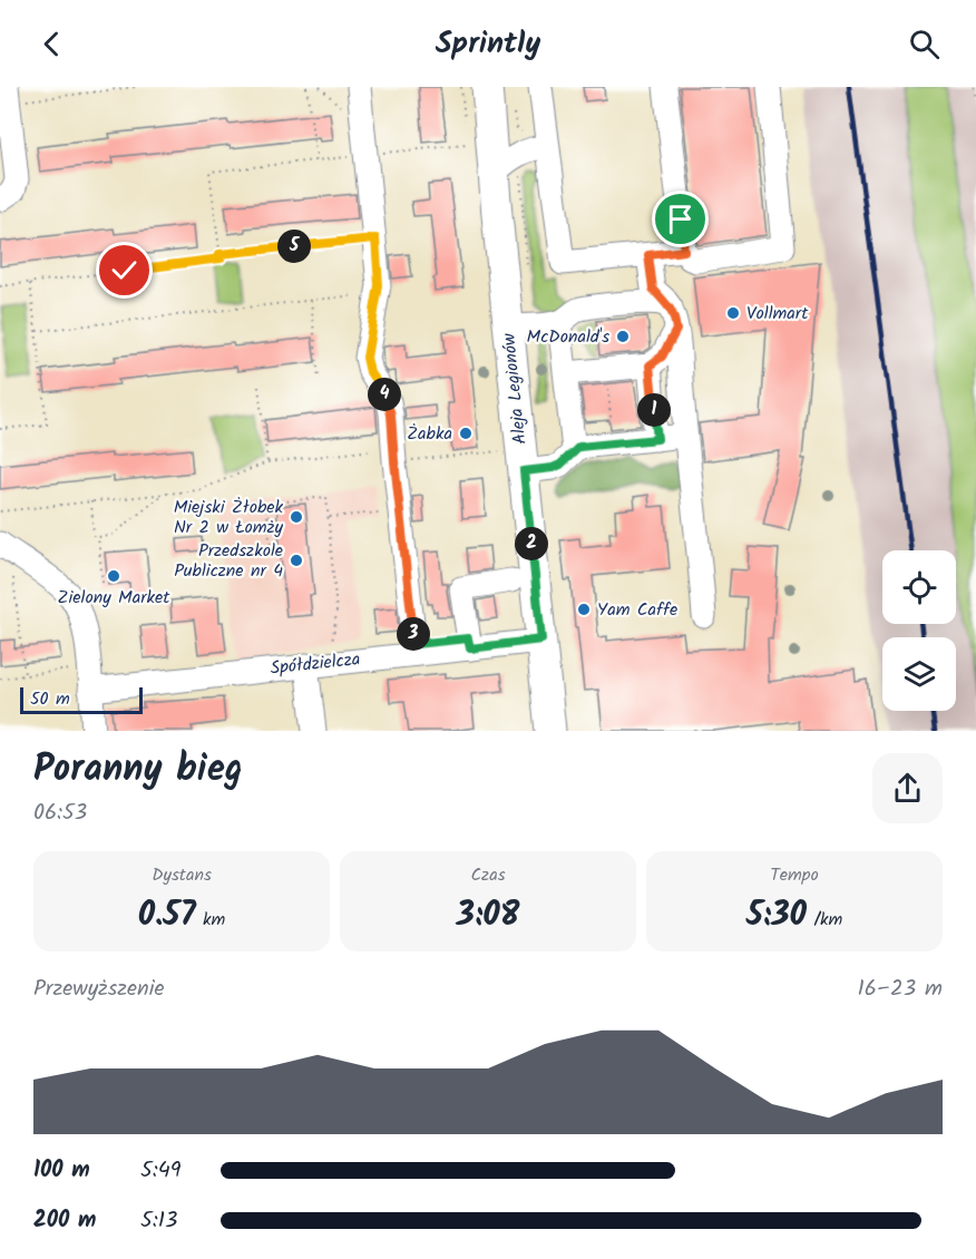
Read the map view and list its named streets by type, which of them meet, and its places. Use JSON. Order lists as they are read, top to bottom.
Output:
{
  "streets": {
    "main road": ["Aleja Legionów"],
    "street": ["Spółdzielcza"]
  },
  "crossings": [
    ["Aleja Legionów", "Spółdzielcza"]
  ],
  "places": [
    "Vollmart",
    "McDonald's",
    "Żabka",
    "Miejski Żłobek Nr 2 w Łomży",
    "Przedszkole Publiczne nr 4",
    "Zielony Market",
    "Yam Caffe"
  ],
  "scale_bar": "50 m",
  "page": {
    "header": "Sprintly",
    "pins": [
      "5",
      "4",
      "1",
      "2",
      "3"
    ],
    "scale": "50 m",
    "heading": ["Poranny bieg", "06:53"],
    "stats": [
      ["Dystans", "0.57 km"],
      ["Czas", "3:08"],
      ["Tempo", "5:30 /km"]
    ],
    "chart": ["Przewyższenie", "16–23 m"],
    "list": [
      {
        "name": "100 m",
        "note": "5:49"
      },
      {
        "name": "200 m",
        "note": "5:13"
      }
    ]
  }
}
